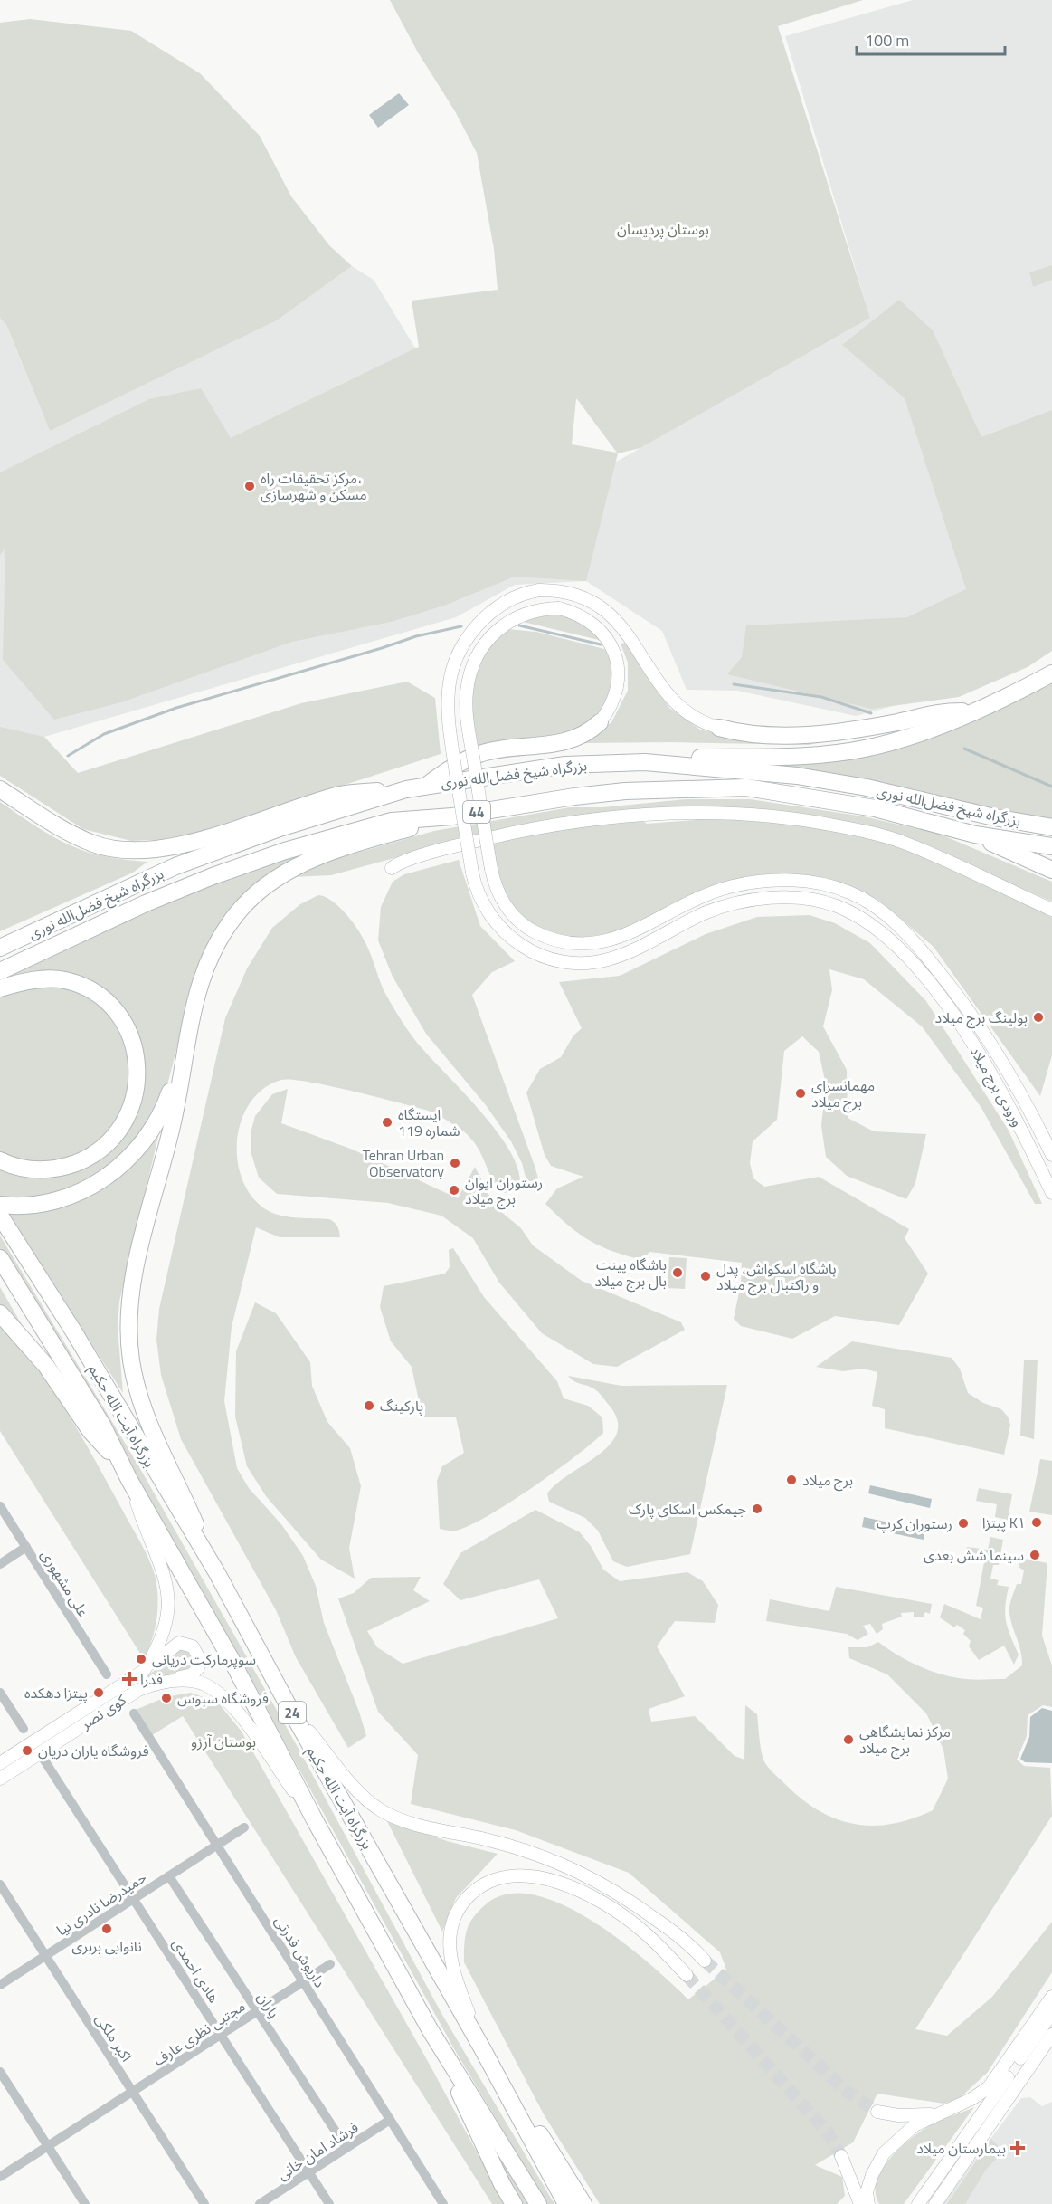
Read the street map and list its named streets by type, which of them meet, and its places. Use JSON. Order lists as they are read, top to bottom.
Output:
{
  "streets": {
    "highway": [
      "بزرگراه شیخ فضل‌الله نوری",
      "44",
      "بزرگراه آیت الله حکیم",
      "24"
    ],
    "street": [
      "ورودی برج میلاد",
      "علی مشهوری",
      "کوی نصر",
      "حمیدرضا نادری نیا",
      "داریوش قدرتی",
      "هادی احمدی",
      "یاران",
      "مجتبی نظری عارف",
      "اکبر ملکی",
      "فرشاد امان خانی"
    ]
  },
  "crossings": [
    ["بزرگراه آیت الله حکیم", "کوی نصر"],
    ["کوی نصر", "هادی احمدی"],
    ["حمیدرضا نادری نیا", "داریوش قدرتی"],
    ["حمیدرضا نادری نیا", "هادی احمدی"],
    ["حمیدرضا نادری نیا", "یاران"],
    ["حمیدرضا نادری نیا", "اکبر ملکی"],
    ["داریوش قدرتی", "مجتبی نظری عارف"],
    ["داریوش قدرتی", "فرشاد امان خانی"],
    ["هادی احمدی", "مجتبی نظری عارف"],
    ["هادی احمدی", "فرشاد امان خانی"],
    ["یاران", "مجتبی نظری عارف"],
    ["یاران", "فرشاد امان خانی"],
    ["مجتبی نظری عارف", "اکبر ملکی"]
  ],
  "parks": ["بوستان پردیسان", "بوستان آرزو"],
  "places": {
    "other": [
      "مرکز تحقیقات راه، مسکن و شهرسازی",
      "بولینگ برج ميلاد",
      "مهمانسرای برج میلاد",
      "ایستگاه شماره 119",
      "Tehran Urban Observatory",
      "رستوران ایوان برج میلاد",
      "باشگاه پینت بال برج میلاد",
      "باشگاه اسکواش، پدل و راکتبال برج میلاد",
      "پارکینگ",
      "برج میلاد",
      "جیمکس اسکای پارک",
      "پیتزا K۱",
      "رستوران کرپ",
      "سینما شش بعدی",
      "سوپرمارکت دریانی",
      "پیتزا دهکده",
      "فروشگاه سبوس",
      "مرکز نمایشگاهی برج میلاد",
      "فروشگاه یاران دریان",
      "نانوایی بربری"
    ],
    "health": ["فدرا", "بیمارستان میلاد"]
  },
  "scale_bar": "100 m"
}
